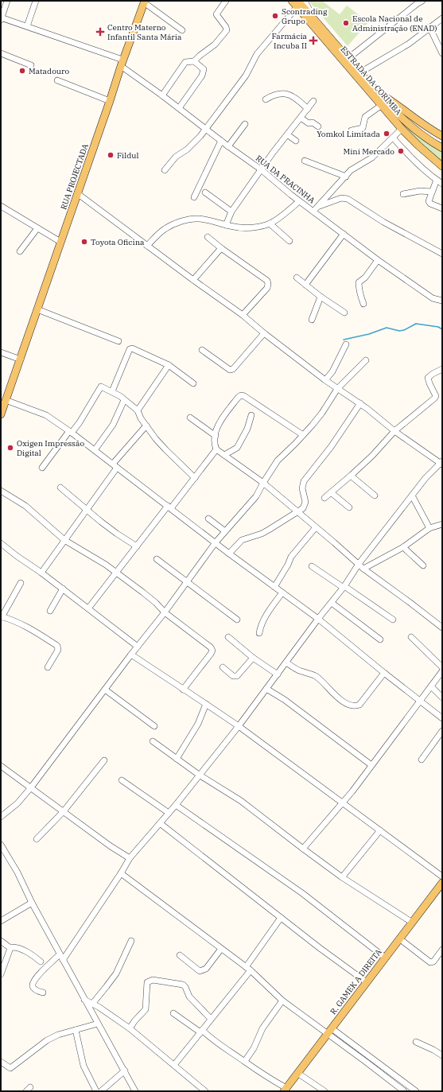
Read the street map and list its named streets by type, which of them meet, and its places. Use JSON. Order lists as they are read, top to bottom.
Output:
{
  "streets": {
    "main road": ["ESTRADA DA CORIMBA", "RUA PROJECTADA", "R. GAMEK A DIREITA"],
    "street": ["RUA DA PRACINHA"]
  },
  "crossings": [
    ["RUA PROJECTADA", "RUA DA PRACINHA"]
  ],
  "places": {
    "other": [
      "Scontrading Grupo",
      "Escola Nacional de Administração (ENAD)",
      "Matadouro",
      "Yomkol Limitada",
      "Mini Mercado",
      "Fildul",
      "Toyota Oficina",
      "Oxigen Impressão Digital"
    ],
    "health": ["Centro Materno Infantil Santa Mária", "Farmácia Incuba II"]
  }
}
